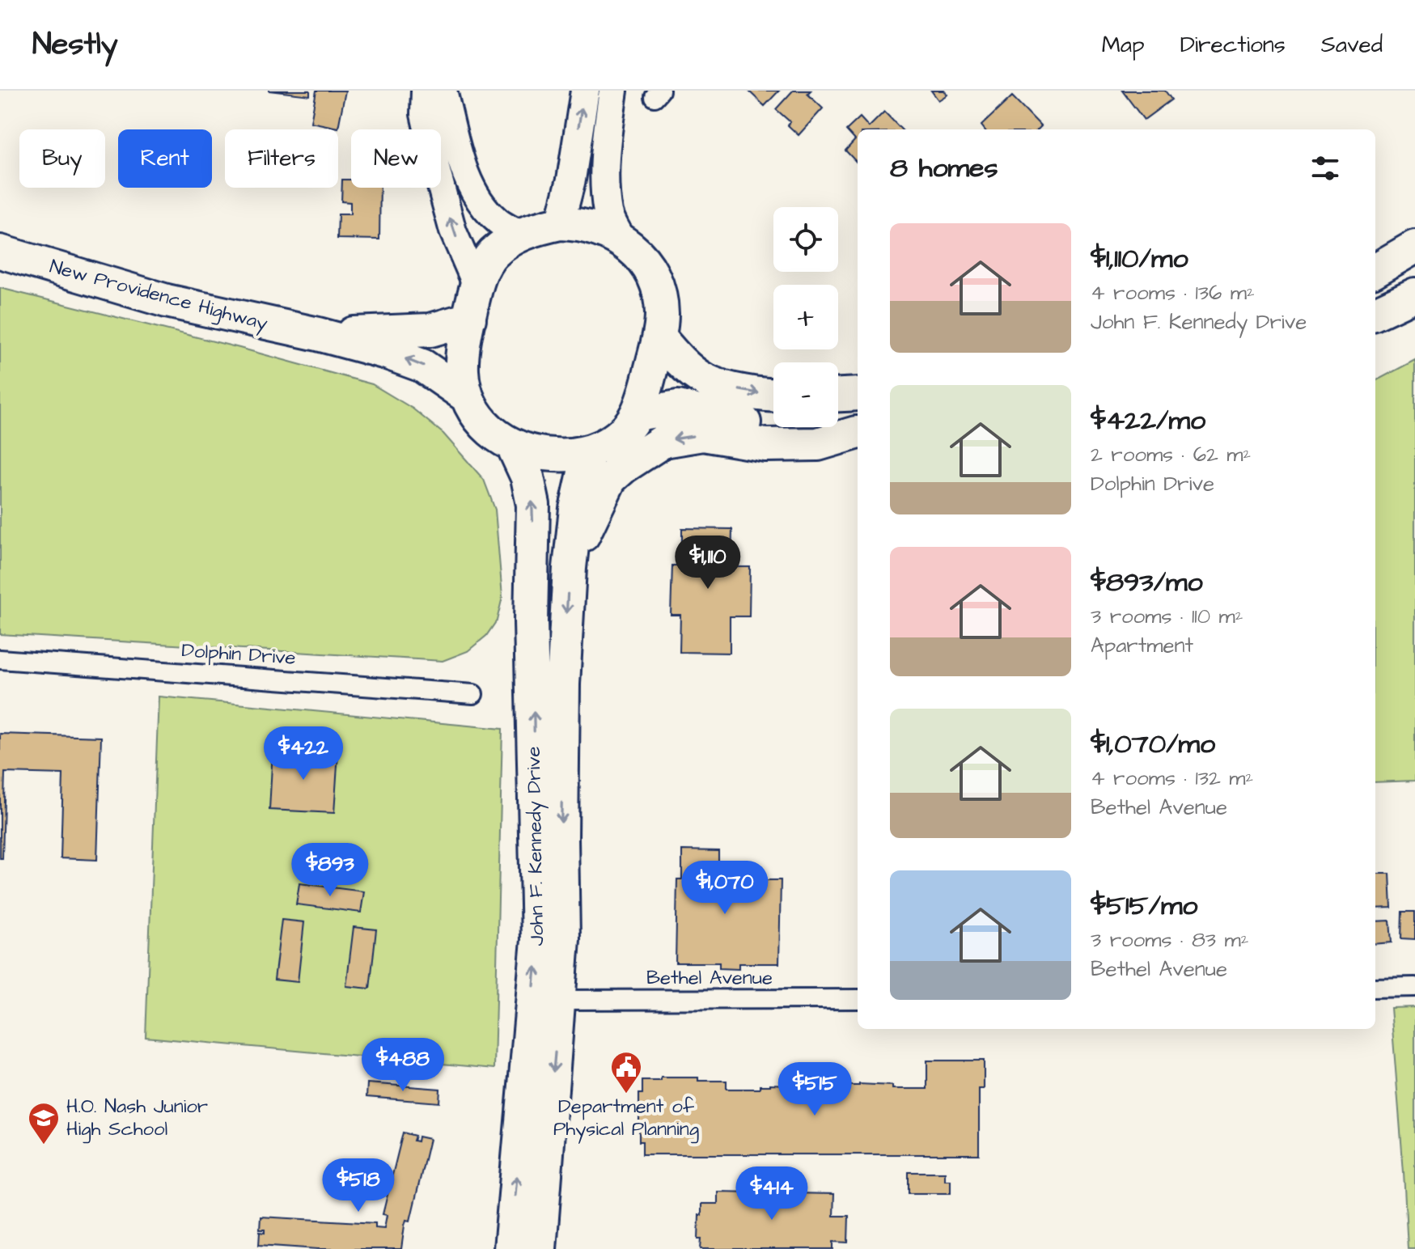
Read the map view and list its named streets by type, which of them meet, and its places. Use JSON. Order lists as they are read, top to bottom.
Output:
{
  "streets": {
    "highway": ["New Providence Highway", "John F. Kennedy Drive"],
    "street": ["Dolphin Drive", "Bethel Avenue"]
  },
  "crossings": [
    ["New Providence Highway", "John F. Kennedy Drive"],
    ["John F. Kennedy Drive", "Bethel Avenue"]
  ],
  "places": {
    "public building": ["Department of Physical Planning"],
    "school or university": ["H.O. Nash Junior High School"]
  },
  "page": {
    "header": "Nestly",
    "nav": ["Map", "Directions", "Saved"],
    "chip": [
      "Buy",
      "Rent",
      "Filters",
      "New"
    ],
    "heading": "8 homes",
    "map_buttons": ["+", "−"],
    "list": [
      {
        "name": "$1,110/mo",
        "note": "4 rooms · 136 m² · John F. Kennedy Drive"
      },
      {
        "name": "$422/mo",
        "note": "2 rooms · 62 m² · Dolphin Drive"
      },
      {
        "name": "$893/mo",
        "note": "3 rooms · 110 m² · Apartment"
      },
      {
        "name": "$1,070/mo",
        "note": "4 rooms · 132 m² · Bethel Avenue"
      },
      {
        "name": "$515/mo",
        "note": "3 rooms · 83 m² · Bethel Avenue"
      }
    ],
    "price": [
      "$1,110",
      "$422",
      "$893",
      "$1,070",
      "$488",
      "$515",
      "$518",
      "$414"
    ]
  }
}
